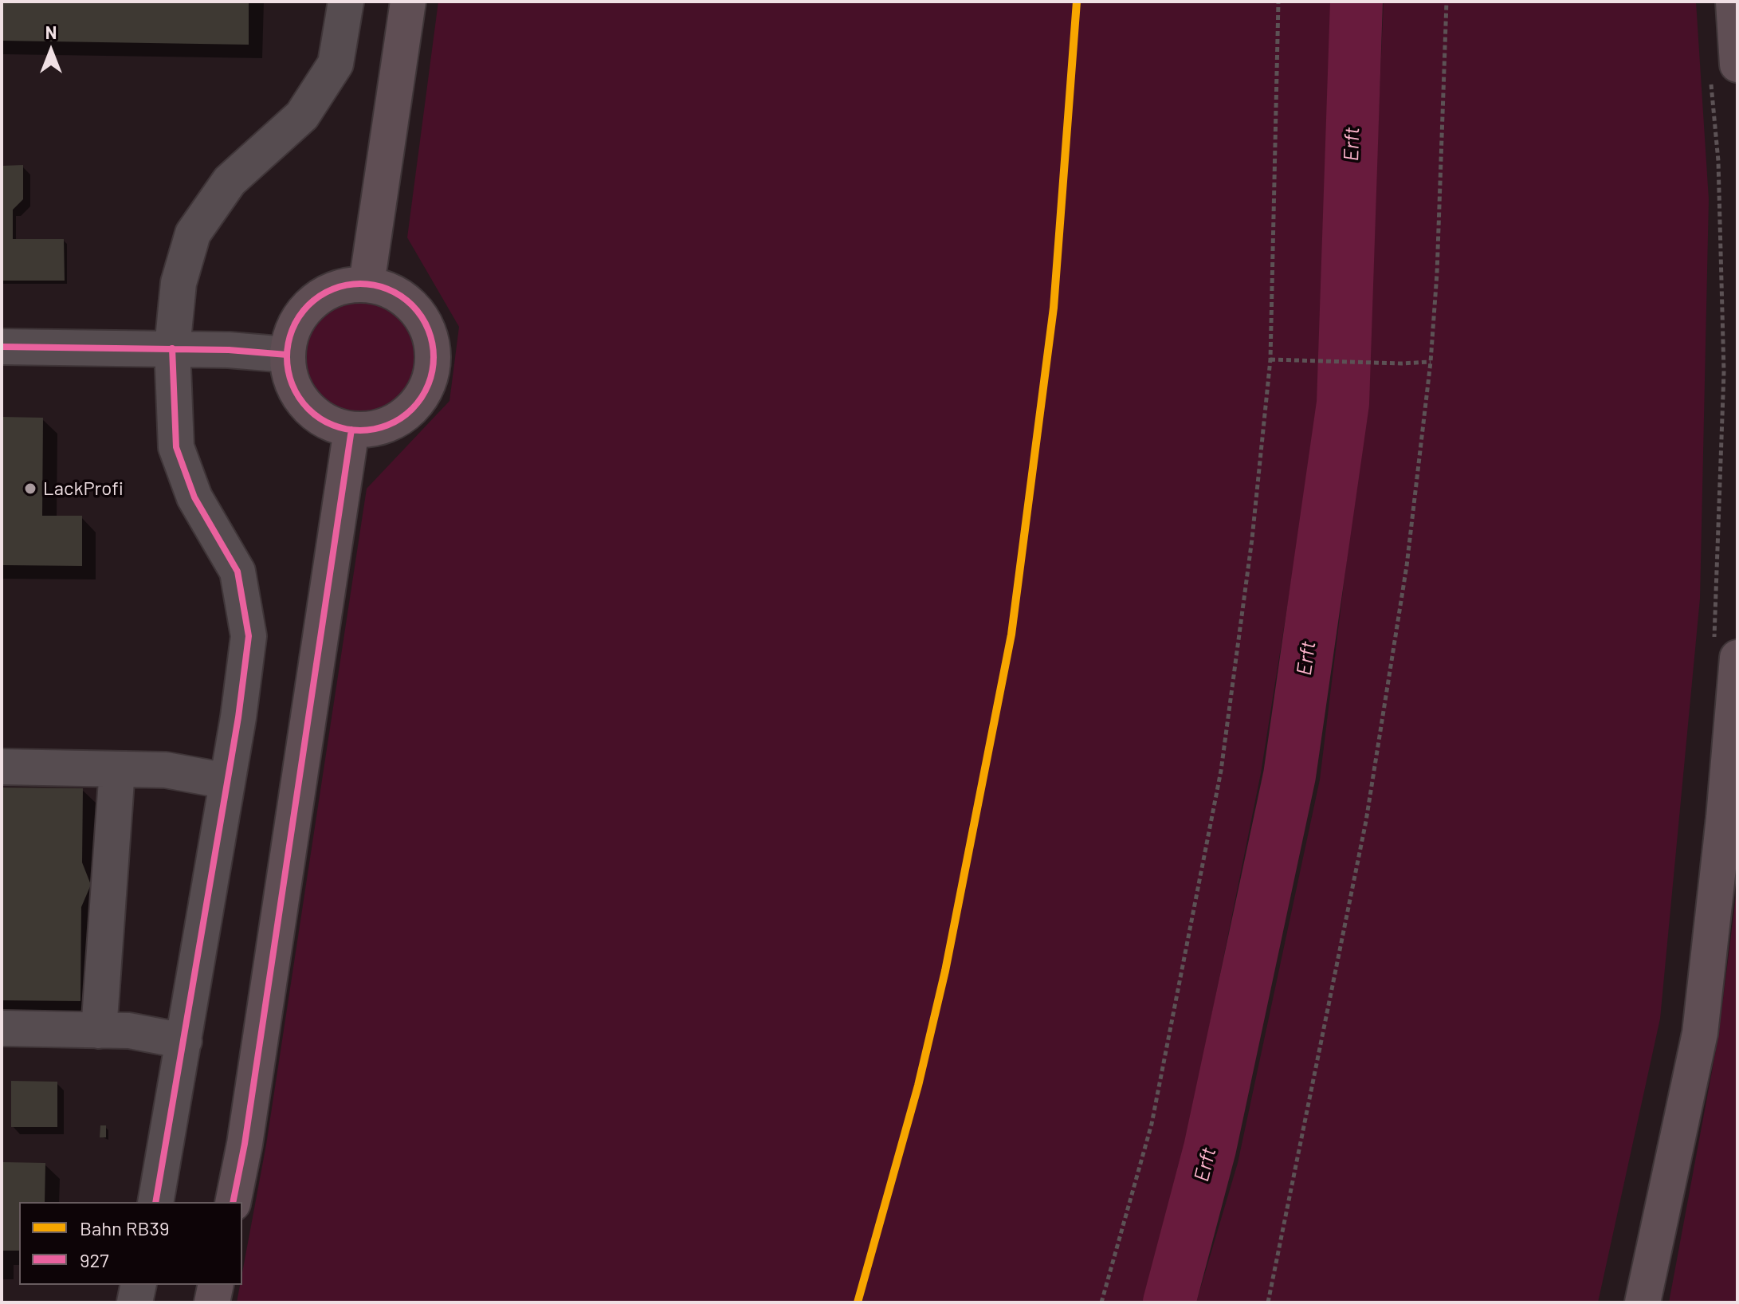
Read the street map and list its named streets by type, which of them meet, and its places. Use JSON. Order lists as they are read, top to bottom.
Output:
{
  "water": ["Erft"],
  "places": ["LackProfi"],
  "lines": ["rail line RB39", "transit line 927"],
  "legend": ["Bahn RB39", "927"],
  "north": "top"
}
